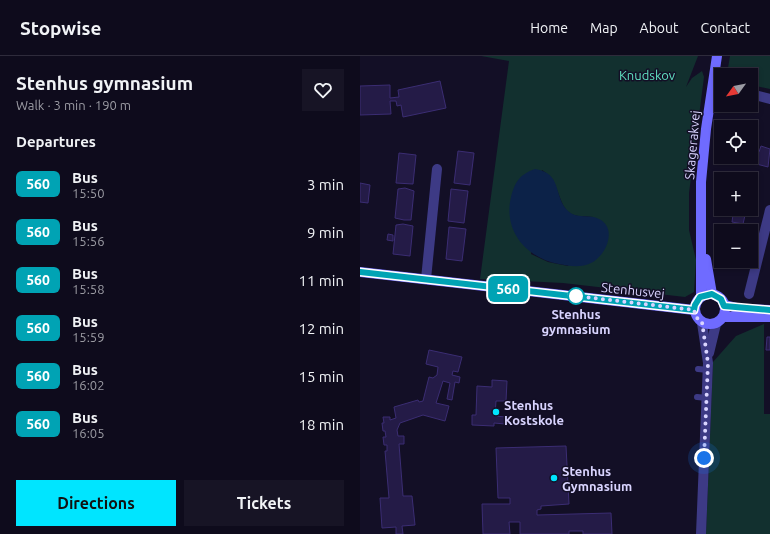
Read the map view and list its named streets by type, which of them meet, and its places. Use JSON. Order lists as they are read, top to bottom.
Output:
{
  "streets": {
    "street": ["Skagerakvej", "Stenhusvej"]
  },
  "crossings": [
    ["Skagerakvej", "Stenhusvej"]
  ],
  "parks": ["Knudskov"],
  "places": ["Stenhus gymnasium", "Stenhus Kostskole", "Stenhus Gymnasium"],
  "lines": ["bus line 560"],
  "north": "bottom left",
  "page": {
    "header": "Stopwise",
    "nav": [
      "Home",
      "Map",
      "About",
      "Contact"
    ],
    "heading": [
      ["Stenhus gymnasium", "Walk · 3 min · 190 m"],
      "Departures"
    ],
    "on_map": "560",
    "map_buttons": ["+", "−"],
    "list": [
      {
        "mark": "560",
        "name": "Bus",
        "note": "15:50",
        "value": "3 min"
      },
      {
        "mark": "560",
        "name": "Bus",
        "note": "15:56",
        "value": "9 min"
      },
      {
        "mark": "560",
        "name": "Bus",
        "note": "15:58",
        "value": "11 min"
      },
      {
        "mark": "560",
        "name": "Bus",
        "note": "15:59",
        "value": "12 min"
      },
      {
        "mark": "560",
        "name": "Bus",
        "note": "16:02",
        "value": "15 min"
      },
      {
        "mark": "560",
        "name": "Bus",
        "note": "16:05",
        "value": "18 min"
      }
    ],
    "buttons": ["Directions", "Tickets"]
  }
}
